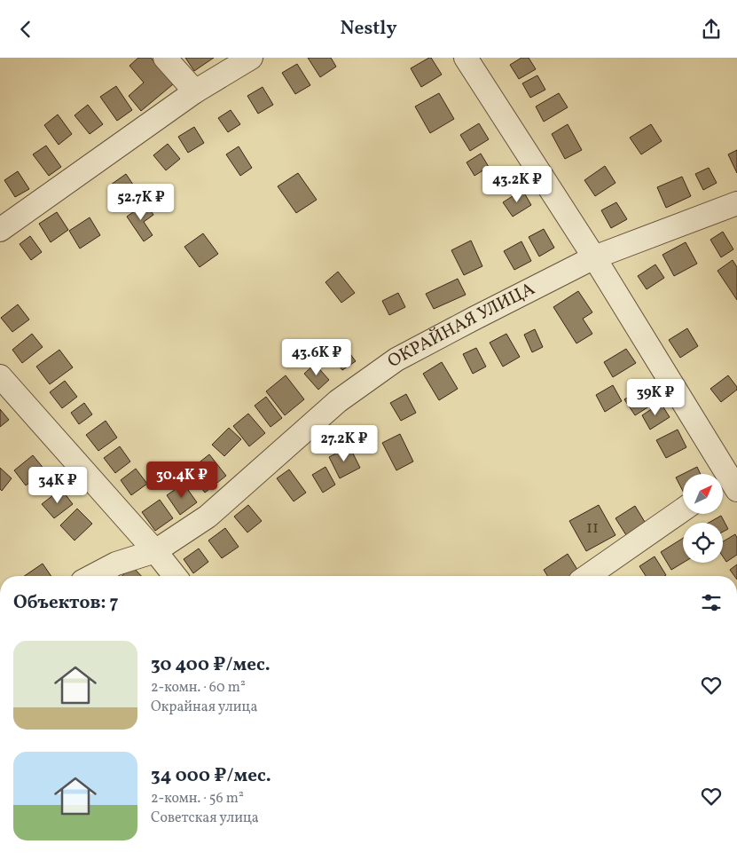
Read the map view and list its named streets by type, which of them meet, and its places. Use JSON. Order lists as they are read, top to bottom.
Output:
{
  "streets": {
    "street": ["ОКРАЙНАЯ УЛИЦА"]
  },
  "house_numbers": ["11"],
  "north": "top right",
  "page": {
    "header": "Nestly",
    "price": [
      "43.2K ₽",
      "52.7K ₽",
      "43.6K ₽",
      "39K ₽",
      "27.2K ₽",
      "30.4K ₽",
      "34K ₽"
    ],
    "heading": "Объектов: 7",
    "list": [
      {
        "name": "30 400 ₽/мес.",
        "note": "2-комн. · 60 m² · Окрайная улица"
      },
      {
        "name": "34 000 ₽/мес.",
        "note": "2-комн. · 56 m² · Советская улица"
      }
    ]
  }
}
